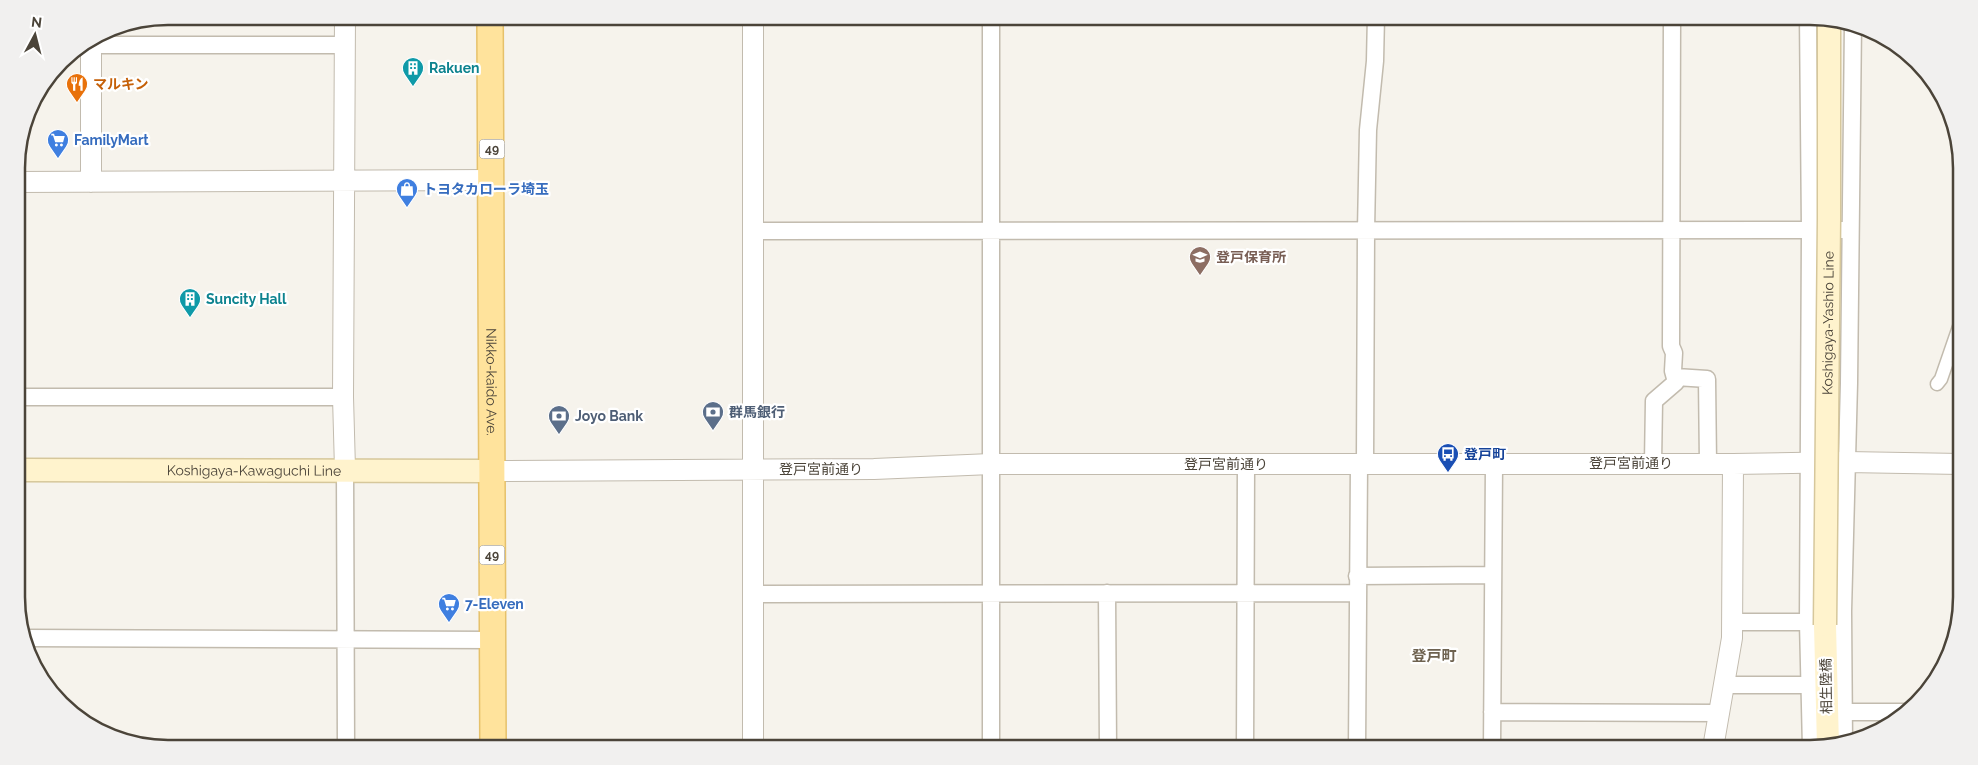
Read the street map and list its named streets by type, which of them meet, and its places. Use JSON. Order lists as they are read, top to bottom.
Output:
{
  "streets": {
    "main road": [
      "49",
      "Koshigaya-Yashio Line",
      "Nikko-kaido Ave.",
      "Koshigaya-Kawaguchi Line",
      "相生陸橋"
    ],
    "street": ["登戸宮前通り"]
  },
  "crossings": [
    ["Koshigaya-Yashio Line", "相生陸橋"],
    ["Nikko-kaido Ave.", "登戸宮前通り"],
    ["Nikko-kaido Ave.", "Koshigaya-Kawaguchi Line"],
    ["登戸宮前通り", "Koshigaya-Kawaguchi Line"]
  ],
  "districts": ["登戸町"],
  "places": {
    "building": ["Rakuen", "Suncity Hall"],
    "restaurant": ["マルキン"],
    "supermarket": ["FamilyMart", "7-Eleven"],
    "shop": ["トヨタカローラ埼玉"],
    "school or university": ["登戸保育所"],
    "bank": ["群馬銀行", "Joyo Bank"],
    "bus stop": ["登戸町"]
  },
  "north": "top"
}
